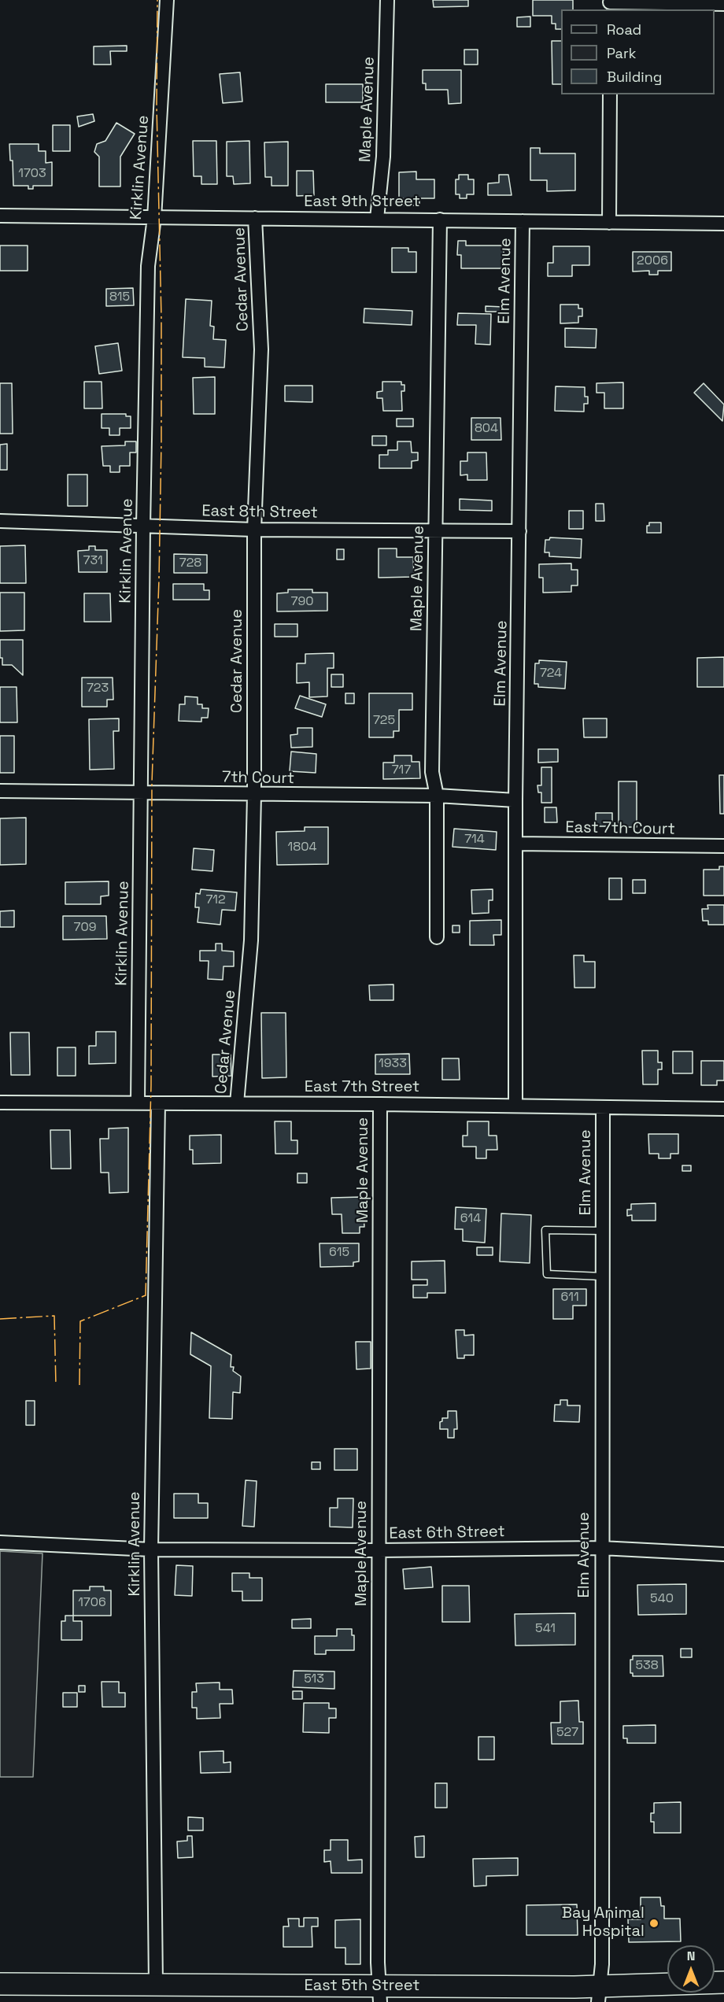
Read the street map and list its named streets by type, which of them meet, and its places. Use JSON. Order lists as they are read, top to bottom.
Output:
{
  "streets": {
    "main road": ["East 5th Street"],
    "street": [
      "Maple Avenue",
      "Kirklin Avenue",
      "East 9th Street",
      "Cedar Avenue",
      "Elm Avenue",
      "East 8th Street",
      "7th Court",
      "East 7th Court",
      "East 7th Street",
      "East 6th Street"
    ]
  },
  "crossings": [
    ["Maple Avenue", "East 9th Street"],
    ["Maple Avenue", "East 8th Street"],
    ["Maple Avenue", "7th Court"],
    ["Maple Avenue", "East 7th Street"],
    ["Maple Avenue", "East 6th Street"],
    ["Maple Avenue", "East 5th Street"],
    ["Kirklin Avenue", "East 9th Street"],
    ["Kirklin Avenue", "East 8th Street"],
    ["Kirklin Avenue", "7th Court"],
    ["Kirklin Avenue", "East 7th Street"],
    ["Kirklin Avenue", "East 6th Street"],
    ["Kirklin Avenue", "East 5th Street"],
    ["East 9th Street", "Cedar Avenue"],
    ["East 9th Street", "Elm Avenue"],
    ["Cedar Avenue", "East 8th Street"],
    ["Cedar Avenue", "7th Court"],
    ["Cedar Avenue", "East 7th Street"],
    ["Elm Avenue", "East 8th Street"],
    ["Elm Avenue", "7th Court"],
    ["Elm Avenue", "East 7th Court"],
    ["Elm Avenue", "East 7th Street"],
    ["Elm Avenue", "East 6th Street"],
    ["Elm Avenue", "East 5th Street"]
  ],
  "places": ["Bay Animal Hospital"],
  "house_numbers": [
    "1703",
    "2006",
    "815",
    "804",
    "731",
    "728",
    "790",
    "724",
    "723",
    "725",
    "717",
    "714",
    "1804",
    "712",
    "709",
    "1933",
    "614",
    "615",
    "611",
    "540",
    "1706",
    "541",
    "538",
    "513",
    "527"
  ],
  "legend": ["Road", "Park", "Building"],
  "north": "top"
}
